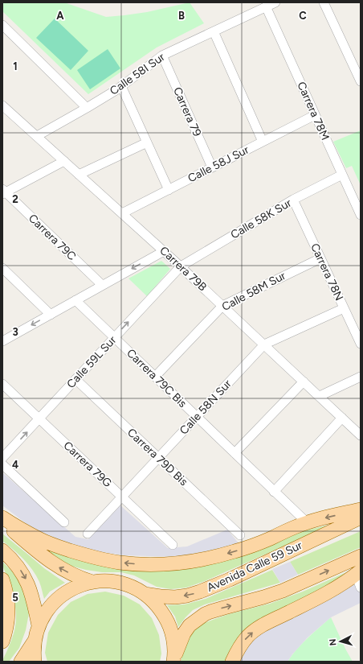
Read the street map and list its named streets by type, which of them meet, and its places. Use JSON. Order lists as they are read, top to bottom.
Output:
{
  "streets": {
    "main road": ["Avenida Calle 59 Sur"],
    "street": [
      "Calle 58I Sur",
      "Carrera 78M",
      "Carrera 79",
      "Calle 58J Sur",
      "Calle 58K Sur",
      "Carrera 79C",
      "Carrera 79B",
      "Carrera 78N",
      "Calle 58M Sur",
      "Calle 59L Sur",
      "Carrera 79C Bis",
      "Calle 58N Sur",
      "Carrera 79D Bis",
      "Carrera 79G"
    ]
  },
  "crossings": [
    ["Calle 58I Sur", "Carrera 78M"],
    ["Calle 58I Sur", "Carrera 79"],
    ["Calle 58I Sur", "Carrera 79B"],
    ["Carrera 78M", "Calle 58J Sur"],
    ["Carrera 78M", "Calle 58K Sur"],
    ["Carrera 79", "Calle 58J Sur"],
    ["Calle 58J Sur", "Carrera 79B"],
    ["Calle 58K Sur", "Carrera 79B"],
    ["Calle 58K Sur", "Carrera 78N"],
    ["Calle 58K Sur", "Calle 59L Sur"],
    ["Carrera 79B", "Calle 58M Sur"],
    ["Carrera 79B", "Calle 59L Sur"],
    ["Carrera 79B", "Calle 58N Sur"],
    ["Carrera 78N", "Calle 58M Sur"],
    ["Carrera 78N", "Calle 58N Sur"],
    ["Calle 58M Sur", "Carrera 79C Bis"],
    ["Calle 59L Sur", "Carrera 79C Bis"],
    ["Calle 59L Sur", "Carrera 79D Bis"],
    ["Calle 59L Sur", "Carrera 79G"],
    ["Carrera 79C Bis", "Calle 58N Sur"],
    ["Calle 58N Sur", "Carrera 79D Bis"],
    ["Calle 58N Sur", "Carrera 79G"]
  ],
  "north": "left",
  "grid": {
    "columns": ["A", "B", "C"],
    "rows": [
      "1",
      "2",
      "3",
      "4",
      "5"
    ]
  }
}
